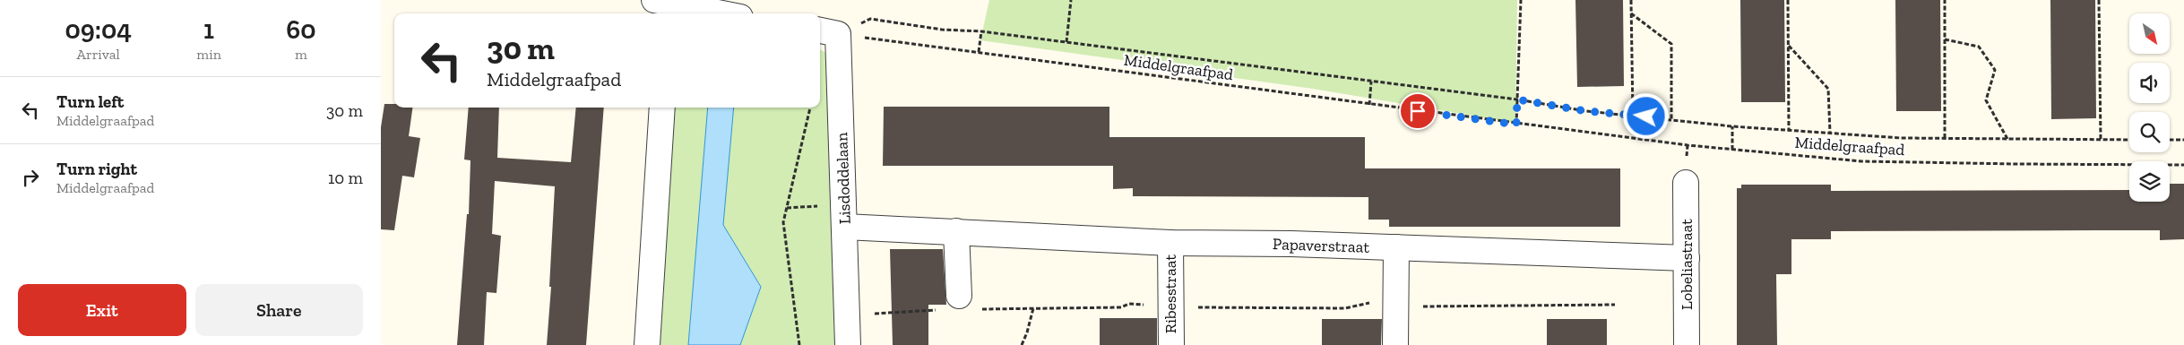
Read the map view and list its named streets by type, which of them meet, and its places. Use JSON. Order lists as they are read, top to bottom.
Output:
{
  "streets": {
    "street": [
      "Lisdoddelaan",
      "Papaverstraat",
      "Lobeliastraat",
      "Ribesstraat"
    ],
    "path": ["Middelgraafpad"]
  },
  "crossings": [
    ["Middelgraafpad", "Lisdoddelaan"],
    ["Lisdoddelaan", "Papaverstraat"],
    ["Papaverstraat", "Lobeliastraat"],
    ["Papaverstraat", "Ribesstraat"]
  ],
  "north": "bottom right",
  "page": {
    "eta": [
      "09:04",
      "Arrival",
      "1",
      "min",
      "60",
      "m"
    ],
    "turn": ["30 m", "Middelgraafpad"],
    "list": [
      {
        "name": "Turn left",
        "note": "Middelgraafpad",
        "value": "30 m"
      },
      {
        "name": "Turn right",
        "note": "Middelgraafpad",
        "value": "10 m"
      }
    ],
    "buttons": ["Exit", "Share"]
  }
}
